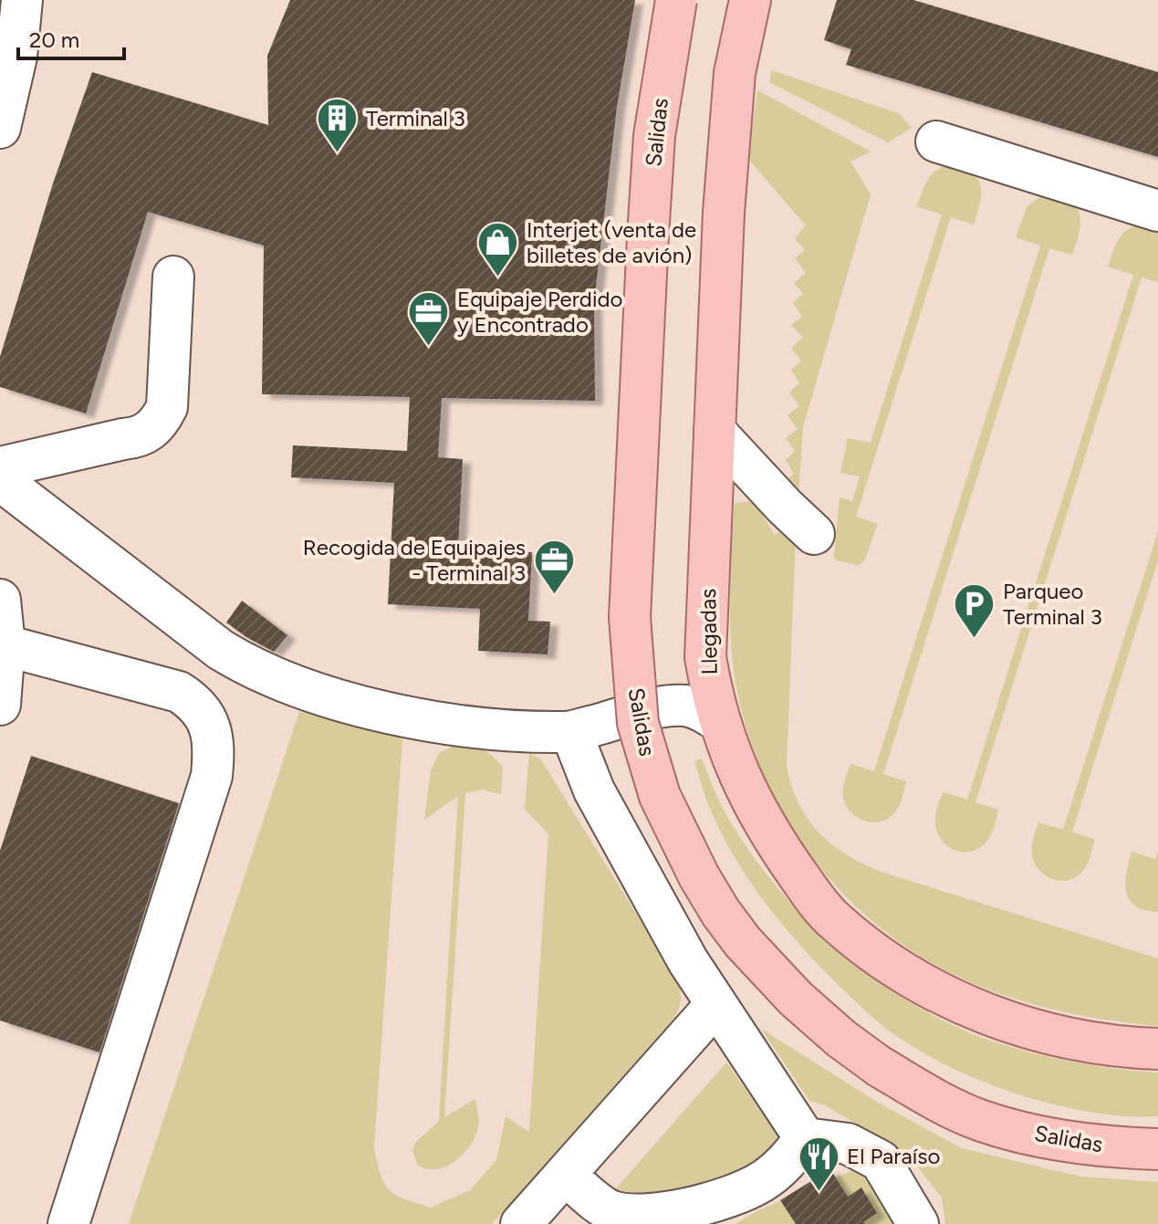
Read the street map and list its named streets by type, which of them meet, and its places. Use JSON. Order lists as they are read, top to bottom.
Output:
{
  "streets": {
    "main road": ["Salidas", "Llegadas"]
  },
  "places": {
    "building": ["Terminal 3"],
    "shop": ["Interjet (venta de billetes de avión)"],
    "office": ["Equipaje Perdido y Encontrado", "Recogida de Equipajes - Terminal 3"],
    "parking": ["Parqueo Terminal 3"],
    "restaurant": ["El Paraíso"]
  },
  "scale_bar": "20 m"
}
